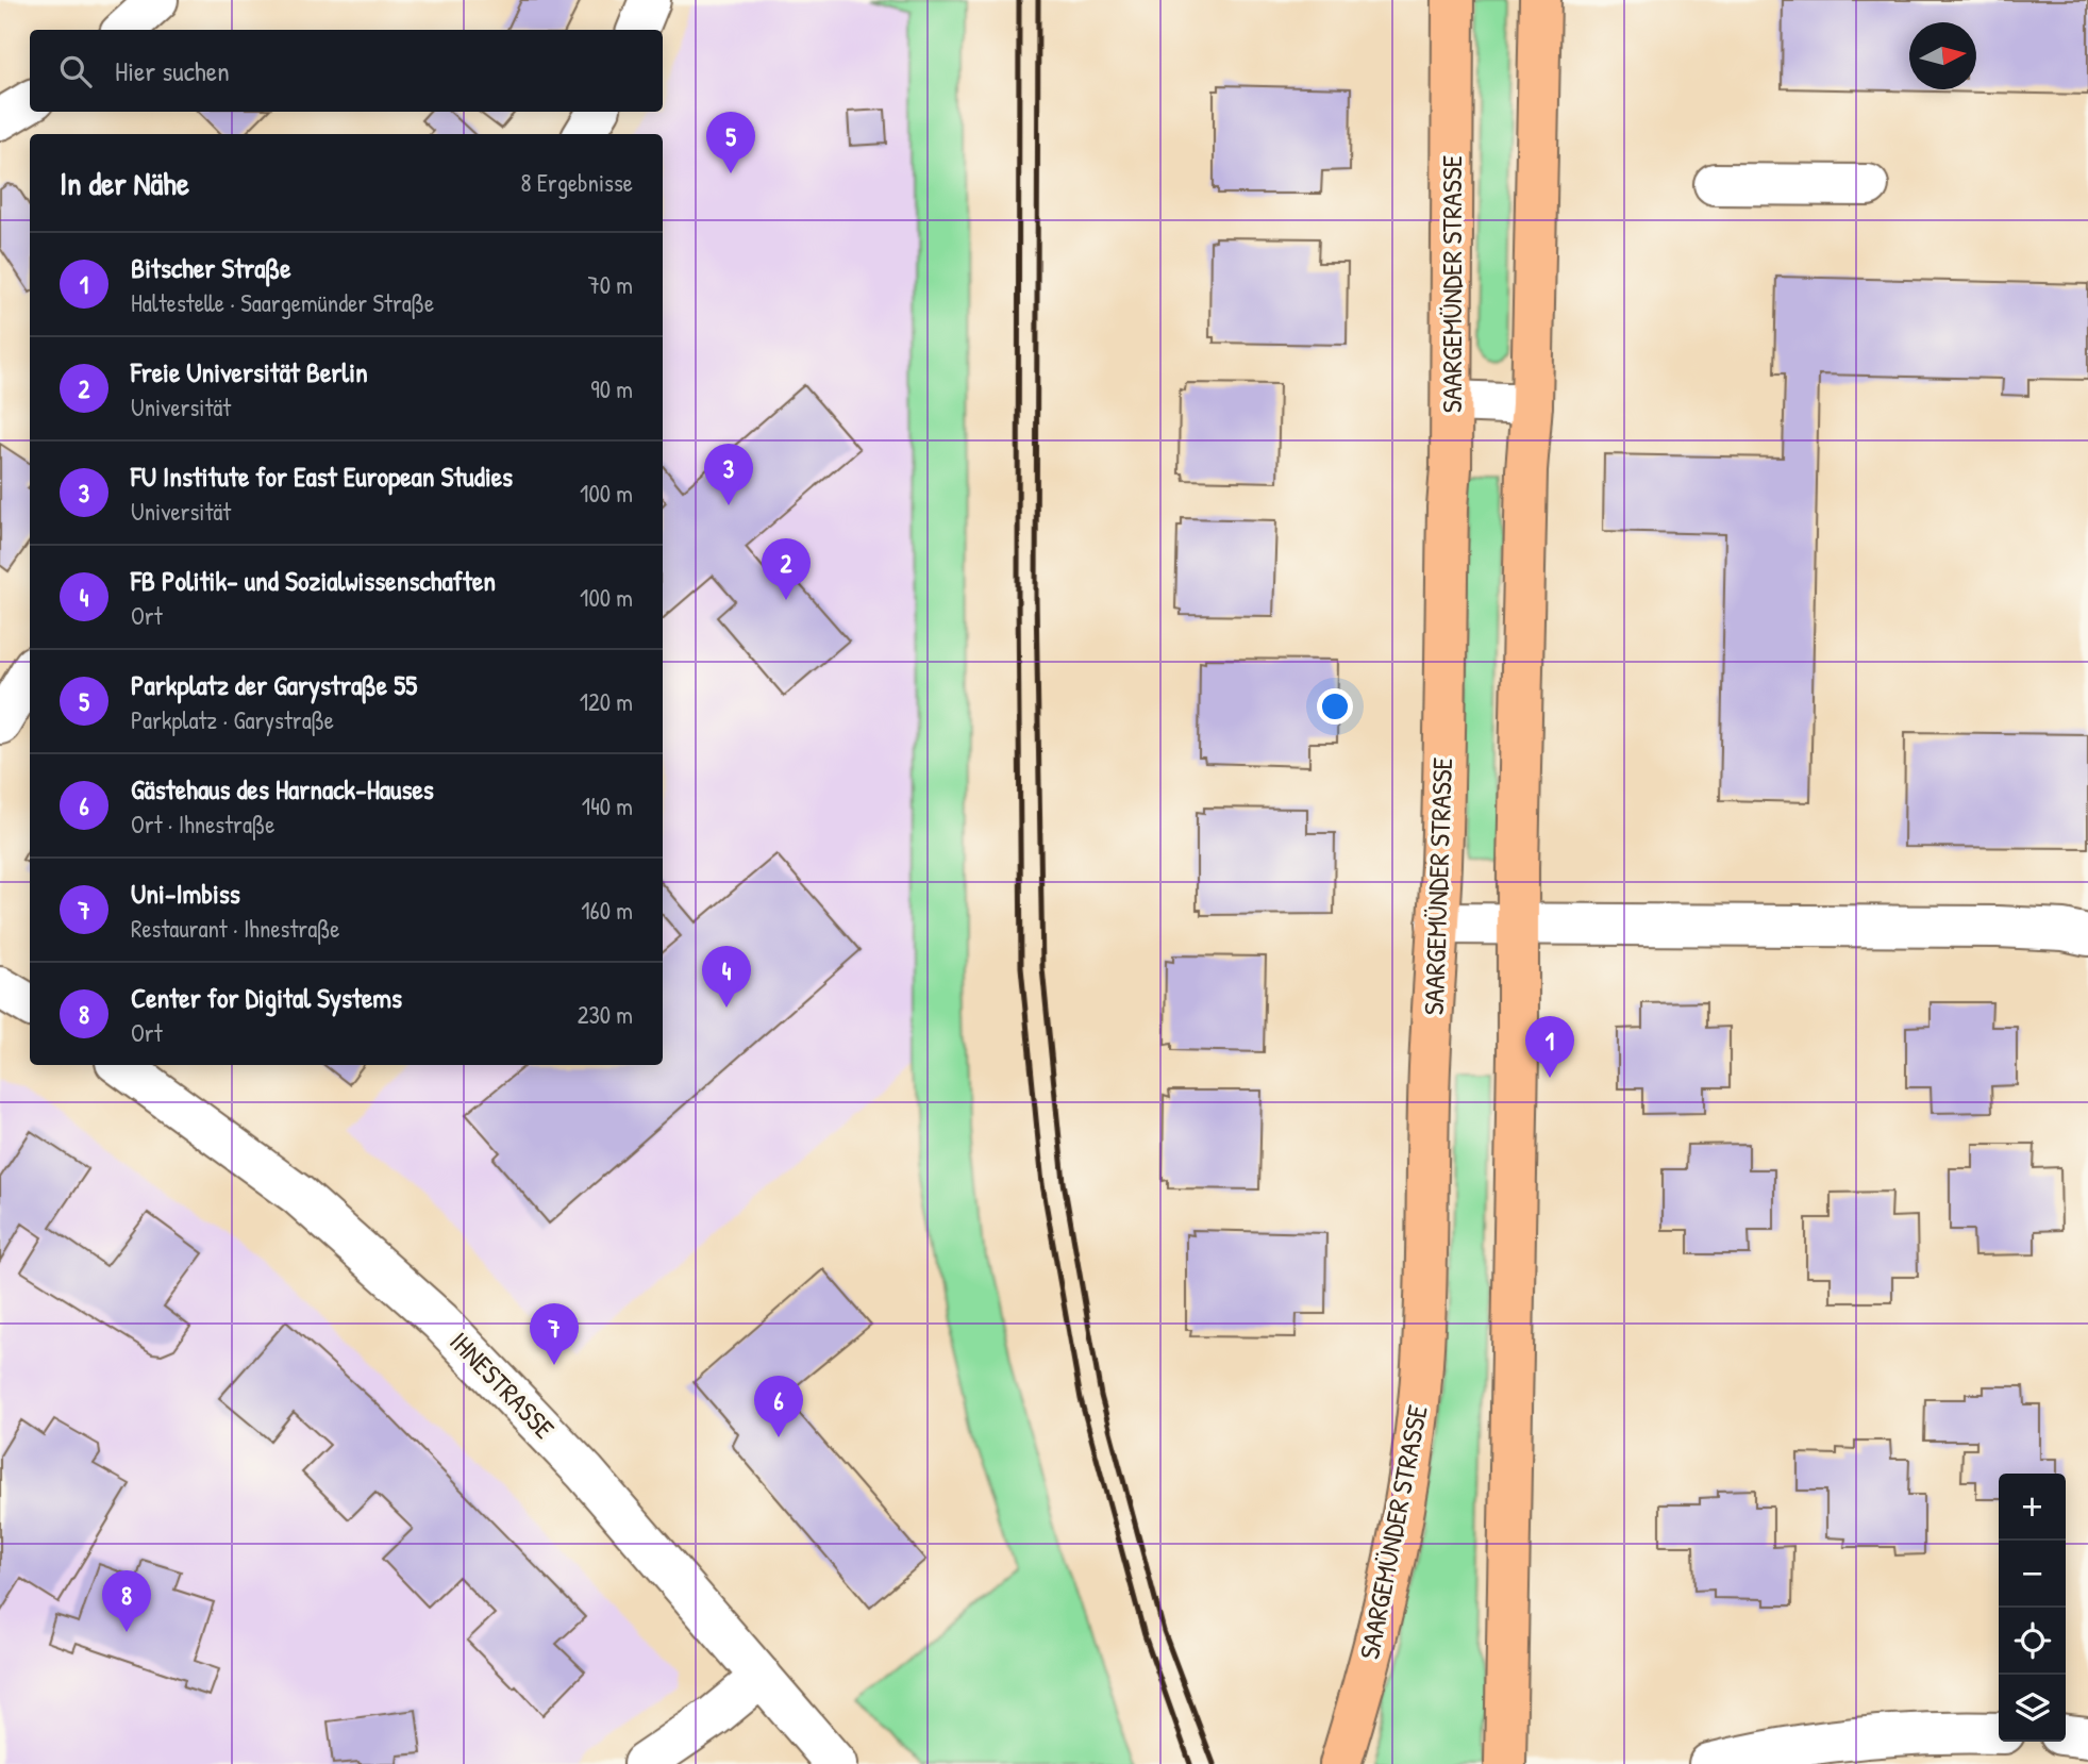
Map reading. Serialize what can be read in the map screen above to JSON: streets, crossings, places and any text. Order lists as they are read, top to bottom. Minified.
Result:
{"streets":{"main road":["SAARGEMÜNDER STRASSE"],"street":["IHNESTRASSE"]},"north":"right","page":{"search":"Hier suchen","pins":["5","3","2","4","1","7","6","8"],"heading":["In der Nähe","8 Ergebnisse"],"list":[{"mark":"1","name":"Bitscher Straße","note":"Haltestelle · Saargemünder Straße","value":"70 m"},{"mark":"2","name":"Freie Universität Berlin","note":"Universität","value":"90 m"},{"mark":"3","name":"FU Institute for East European Studies","note":"Universität","value":"100 m"},{"mark":"4","name":"FB Politik- und Sozialwissenschaften","note":"Ort","value":"100 m"},{"mark":"5","name":"Parkplatz der Garystraße 55","note":"Parkplatz · Garystraße","value":"120 m"},{"mark":"6","name":"Gästehaus des Harnack-Hauses","note":"Ort · Ihnestraße","value":"140 m"},{"mark":"7","name":"Uni-Imbiss","note":"Restaurant · Ihnestraße","value":"160 m"},{"mark":"8","name":"Center for Digital Systems","note":"Ort","value":"230 m"}],"map_buttons":["+","−"]}}
